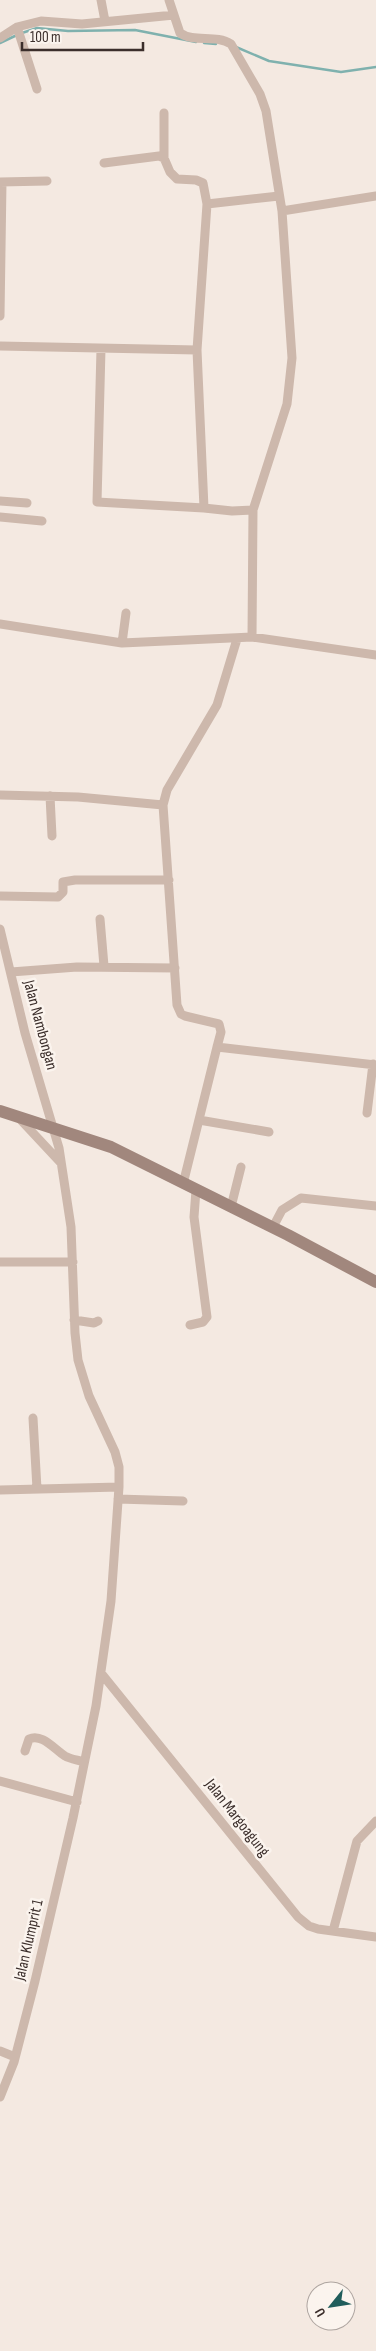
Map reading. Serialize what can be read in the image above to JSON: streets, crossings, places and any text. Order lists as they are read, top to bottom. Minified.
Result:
{"streets":{"street":["Jalan Nambongan","Jalan Margoagung","Jalan Klumprit 1"]},"crossings":[["Jalan Nambongan","Jalan Klumprit 1"],["Jalan Margoagung","Jalan Klumprit 1"]],"scale_bar":"100 m","north":"bottom left"}
